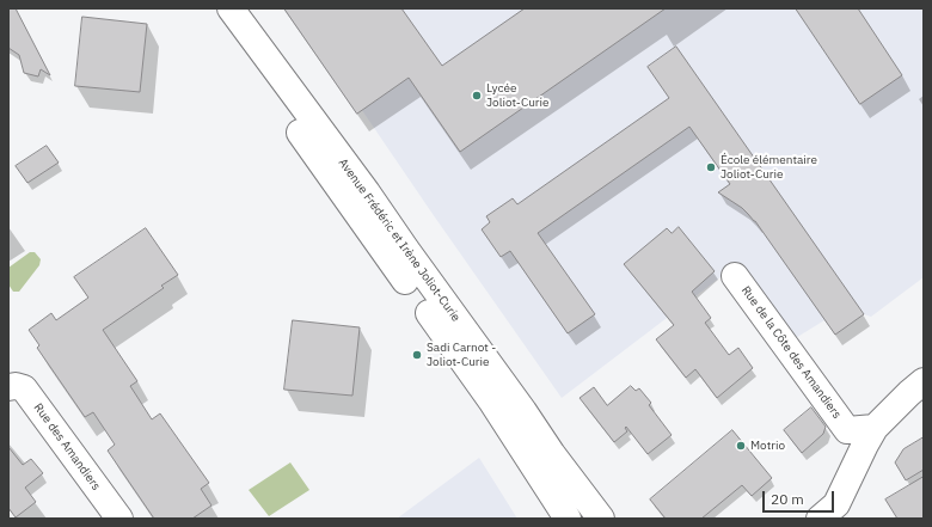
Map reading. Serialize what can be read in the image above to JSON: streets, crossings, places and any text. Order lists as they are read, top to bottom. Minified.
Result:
{"streets":{"main road":["Avenue Frédéric et Irène Joliot-Curie","Rue de la Côte des Amandiers","Rue des Amandiers"]},"places":["Lycée Joliot-Curie","École élémentaire Joliot-Curie","Sadi Carnot - Joliot-Curie","Motrio"],"scale_bar":"20 m"}
